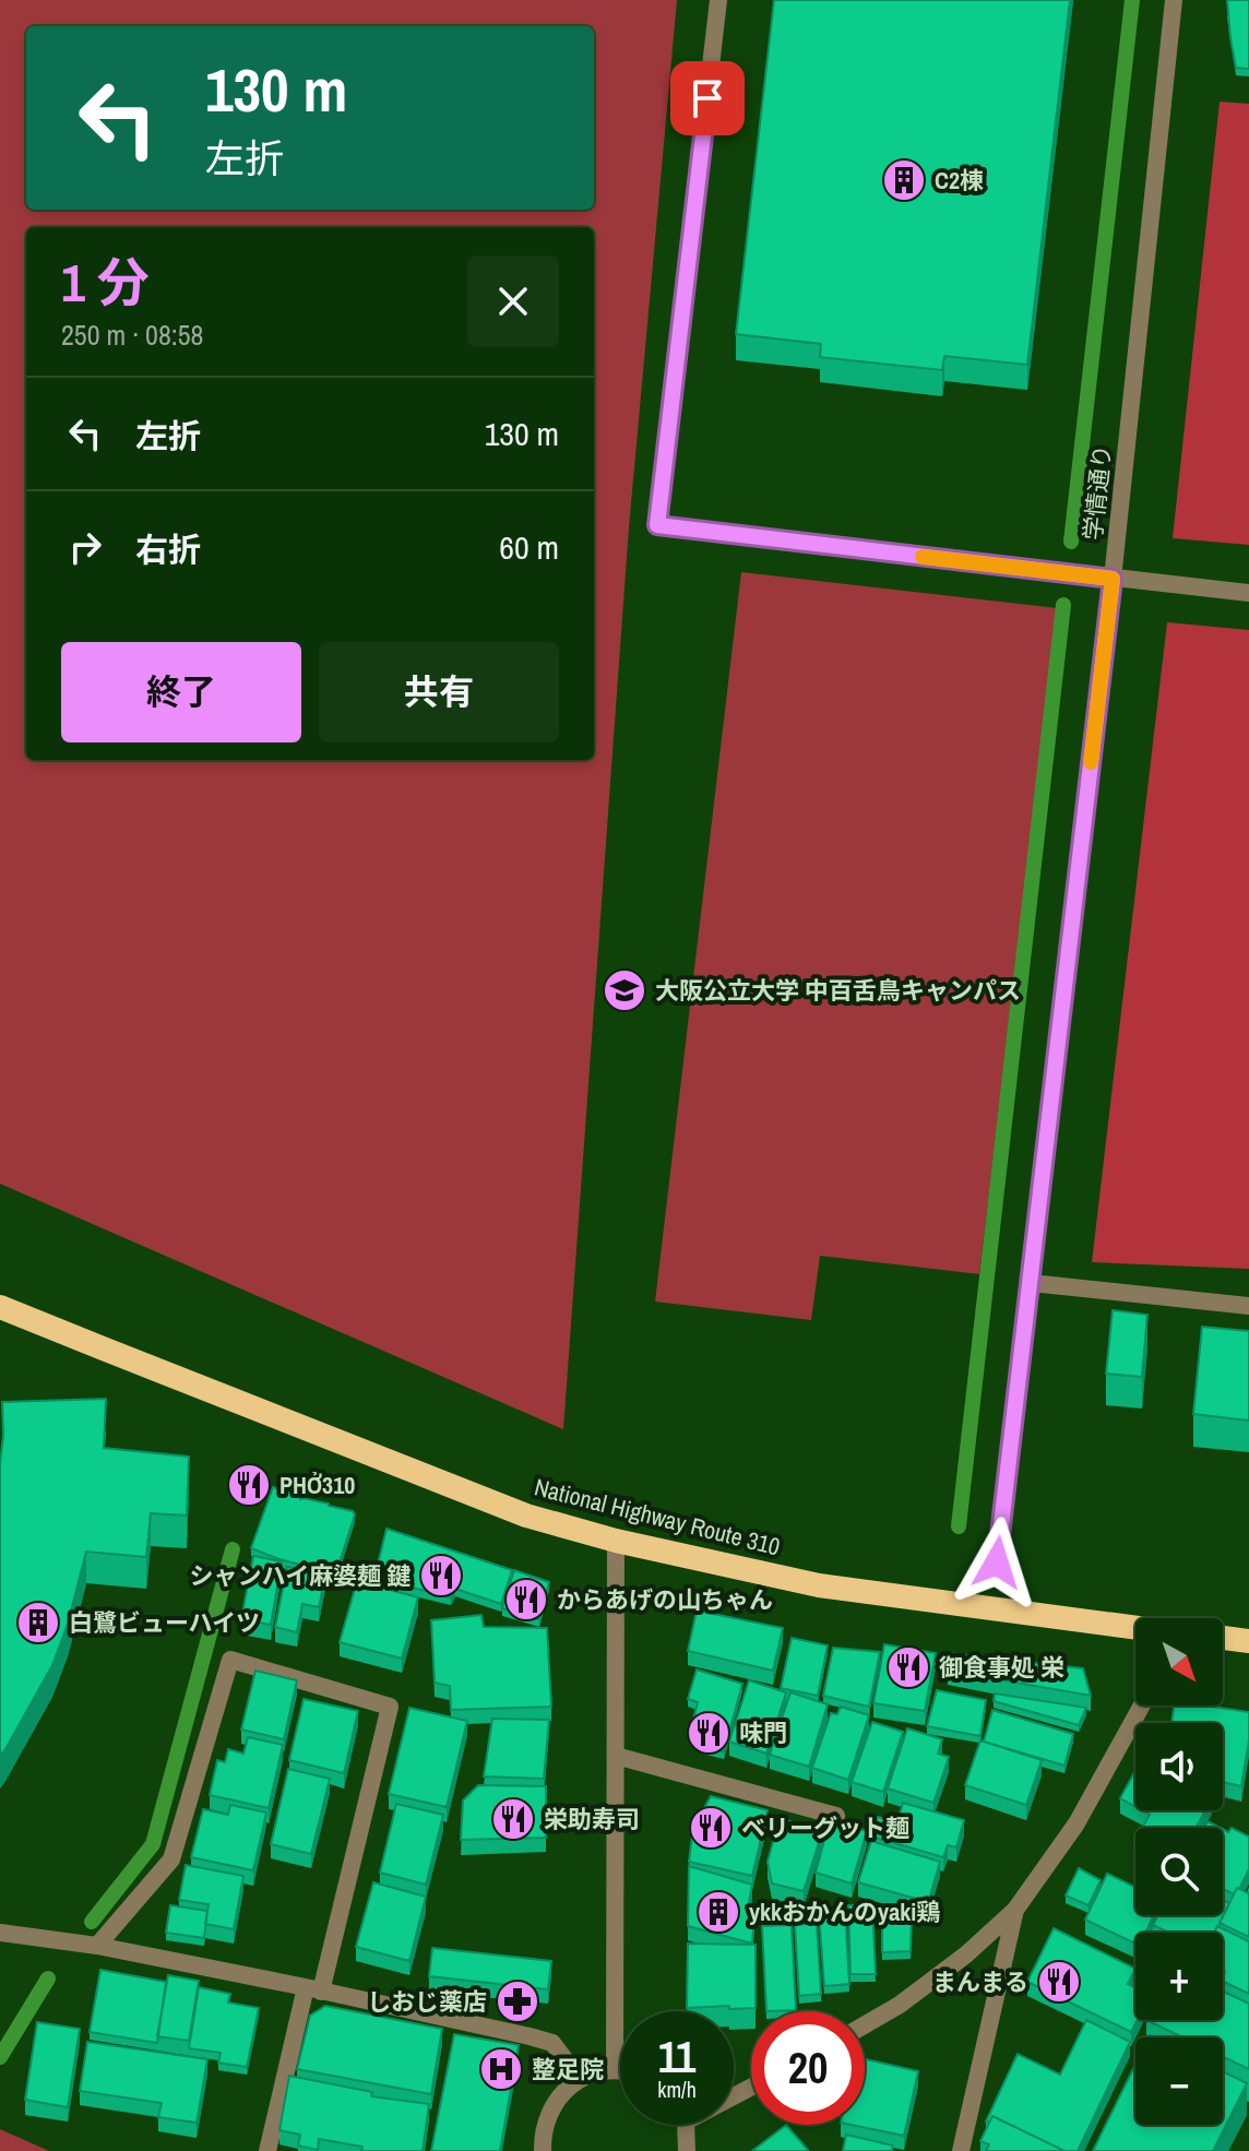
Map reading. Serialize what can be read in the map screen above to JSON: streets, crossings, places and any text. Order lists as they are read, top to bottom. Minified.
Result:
{"streets":{"highway":["National Highway Route 310"],"street":["学情通り"]},"places":{"building":["C2棟","白鷺ビューハイツ","ykkおかんのyaki鶏"],"school or university":["大阪公立大学 中百舌鳥キャンパス"],"restaurant":["PHỞ310","シャンハイ麻婆麺 鍵","からあげの山ちゃん","御食事処 栄","味門","栄助寿司","ベリーグット麺","まんまる"],"pharmacy":["しおじ薬店"],"hospital":["整足院"]},"north":"bottom right","page":{"turn":["130 m","左折"],"heading":["1 分","250 m · 08:58"],"list":[{"name":"左折","value":"130 m"},{"name":"右折","value":"60 m"}],"buttons":["終了","共有"],"map_buttons":["+","−"],"speed":"11 km/h","limit":"20"}}
